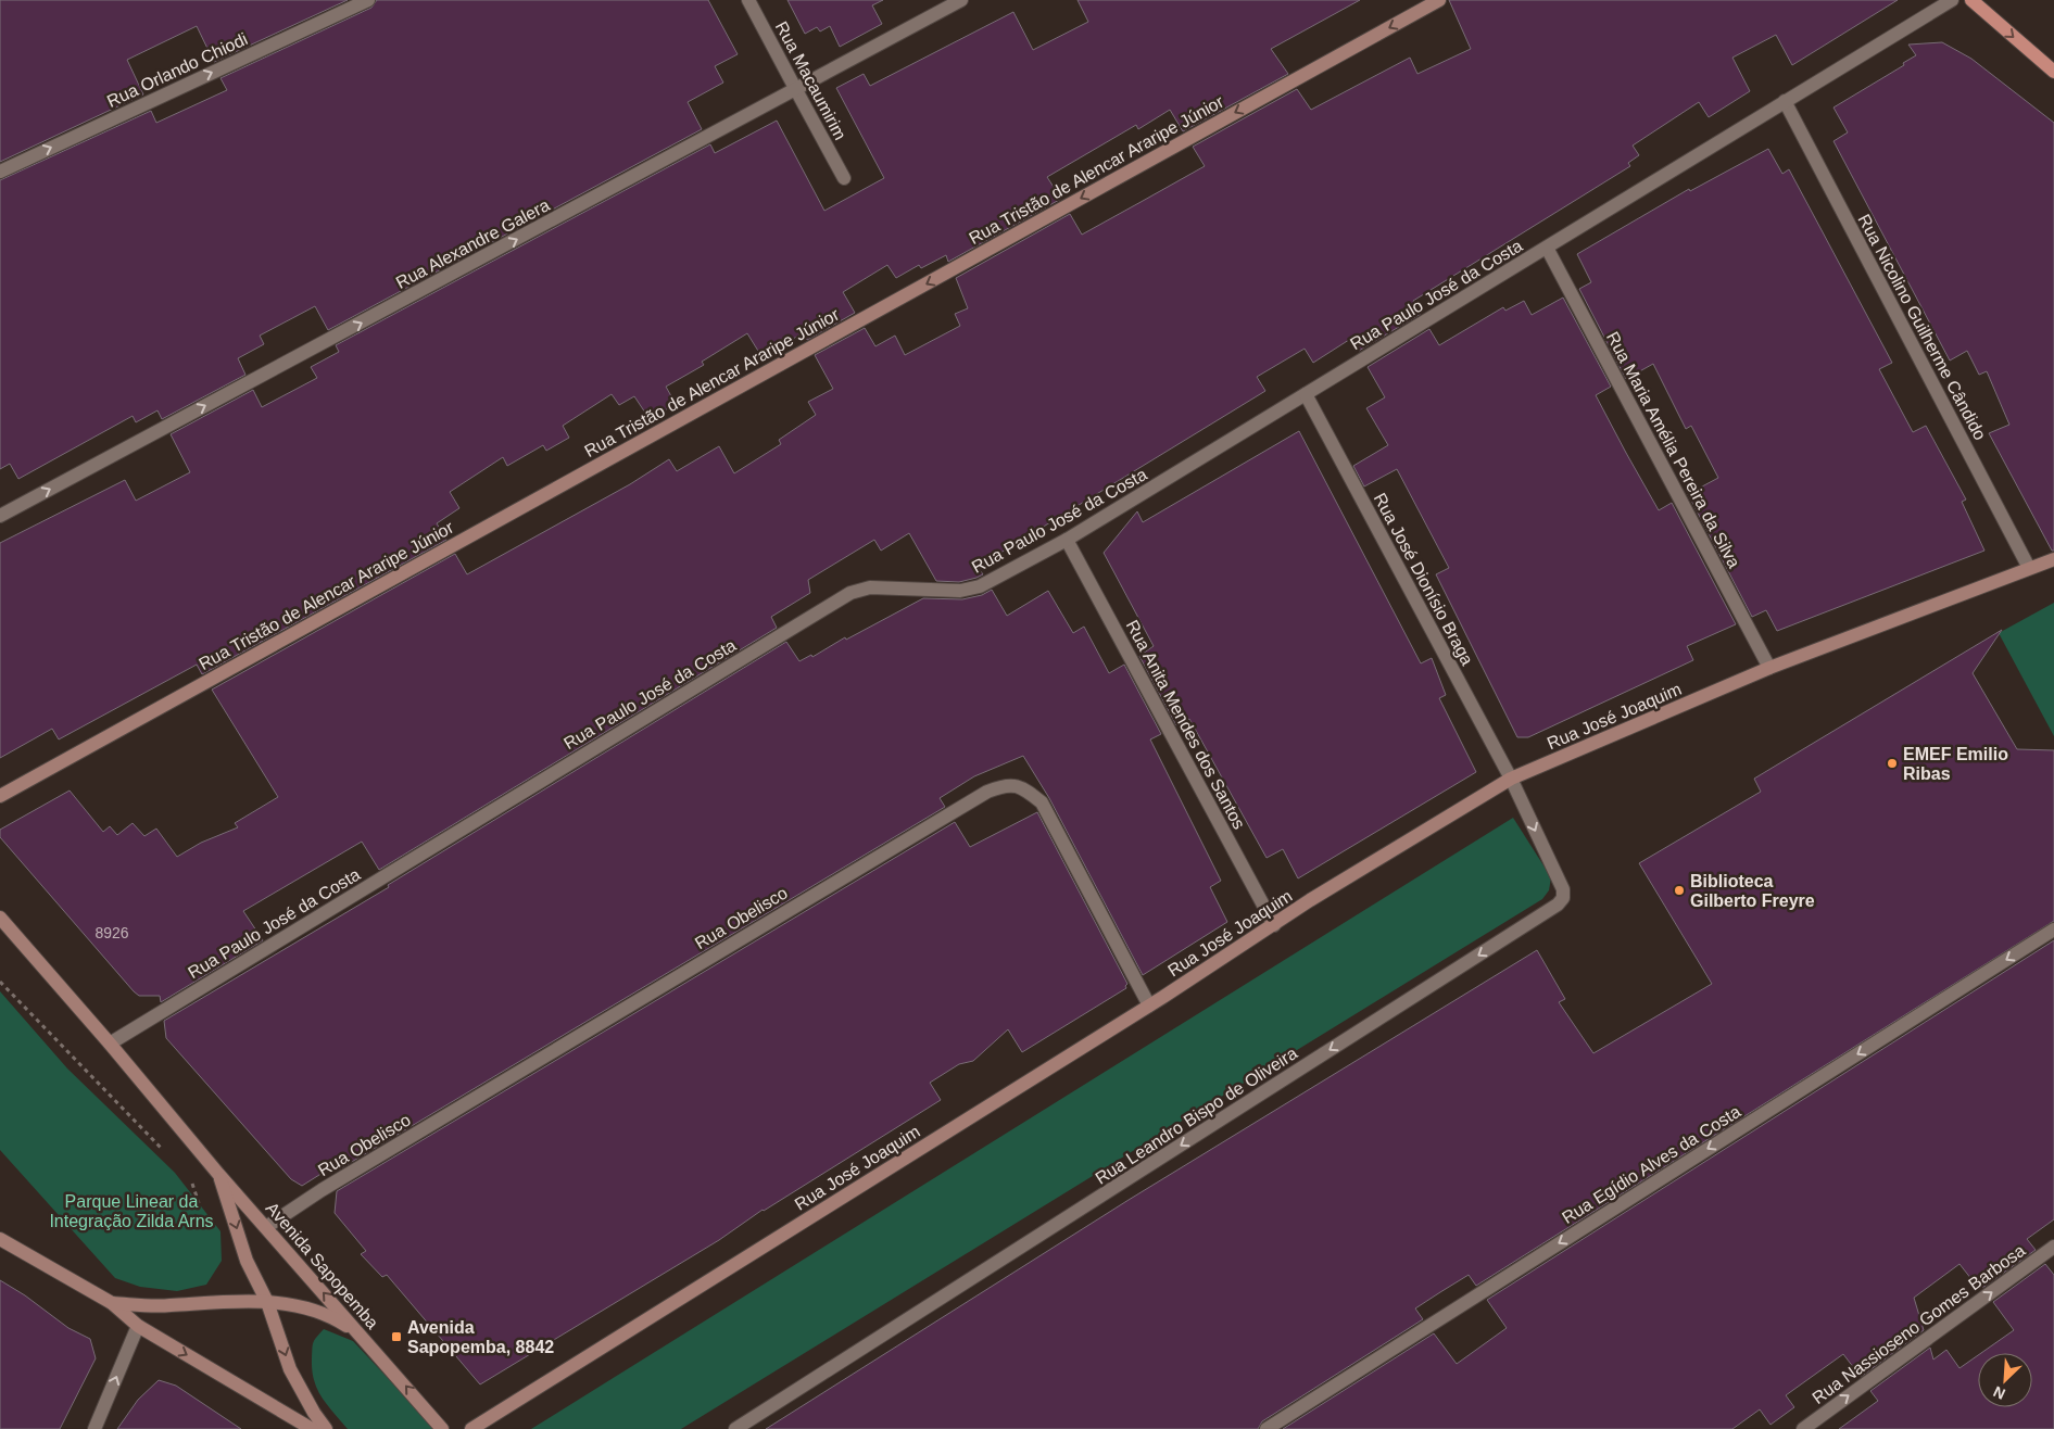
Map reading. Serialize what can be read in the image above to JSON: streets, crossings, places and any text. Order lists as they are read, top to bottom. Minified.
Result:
{"streets":{"street":["Rua Orlando Chiodi","Rua Macaumirim","Rua Tristão de Alencar Araripe Júnior","Rua Alexandre Galera","Rua Paulo José da Costa","Rua Nicolino Guilherme Cândido","Rua Maria Amélia Pereira da Silva","Rua José Dionísio Braga","Rua José Joaquim","Rua Anita Mendes dos Santos","Rua Obelisco","Rua Leandro Bispo de Oliveira","Rua Egídio Alves da Costa","Avenida Sapopemba","Rua Nassioseno Gomes Barbosa"]},"crossings":[["Rua Macaumirim","Rua Alexandre Galera"],["Rua Paulo José da Costa","Rua Nicolino Guilherme Cândido"],["Rua Paulo José da Costa","Rua Maria Amélia Pereira da Silva"],["Rua Paulo José da Costa","Rua José Dionísio Braga"],["Rua Paulo José da Costa","Rua Anita Mendes dos Santos"],["Rua Paulo José da Costa","Avenida Sapopemba"],["Rua Nicolino Guilherme Cândido","Rua José Joaquim"],["Rua Maria Amélia Pereira da Silva","Rua José Joaquim"],["Rua José Dionísio Braga","Rua José Joaquim"],["Rua José Dionísio Braga","Rua Leandro Bispo de Oliveira"],["Rua José Joaquim","Rua Anita Mendes dos Santos"],["Rua José Joaquim","Rua Obelisco"],["Rua José Joaquim","Rua Leandro Bispo de Oliveira"],["Rua Obelisco","Avenida Sapopemba"]],"one_way":["Rua Orlando Chiodi","Rua Tristão de Alencar Araripe Júnior","Rua Alexandre Galera","Rua Leandro Bispo de Oliveira","Rua Egídio Alves da Costa","Rua Nassioseno Gomes Barbosa"],"parks":["Parque Linear da Integração Zilda Arns"],"places":{"other":["EMEF Emilio Ribas","Biblioteca Gilberto Freyre"],"transit":["Avenida Sapopemba, 8842"]},"house_numbers":["8926"],"north":"bottom left"}
